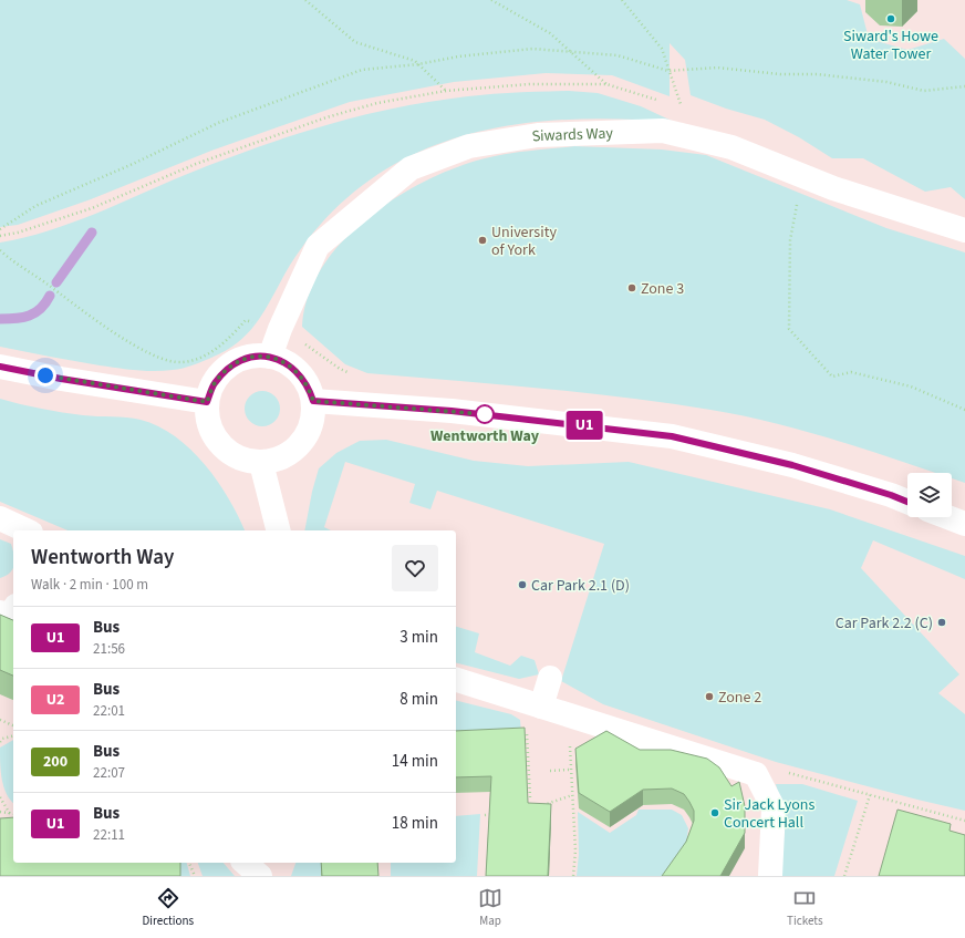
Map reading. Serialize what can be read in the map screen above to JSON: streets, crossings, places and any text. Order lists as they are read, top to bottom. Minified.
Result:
{"streets":{"street":["Siwards Way"]},"places":["Siward's Howe Water Tower","University of York","Zone 3","Wentworth Way","Car Park 2.1 (D)","Car Park 2.2 (C)","Zone 2","Sir Jack Lyons Concert Hall"],"lines":["bus line U1"],"page":{"on_map":"U1","heading":["Wentworth Way","Walk · 2 min · 100 m"],"list":[{"mark":"U1","name":"Bus","note":"21:56","value":"3 min"},{"mark":"U2","name":"Bus","note":"22:01","value":"8 min"},{"mark":"200","name":"Bus","note":"22:07","value":"14 min"},{"mark":"U1","name":"Bus","note":"22:11","value":"18 min"}],"tabs":["Directions","Map","Tickets"]}}
